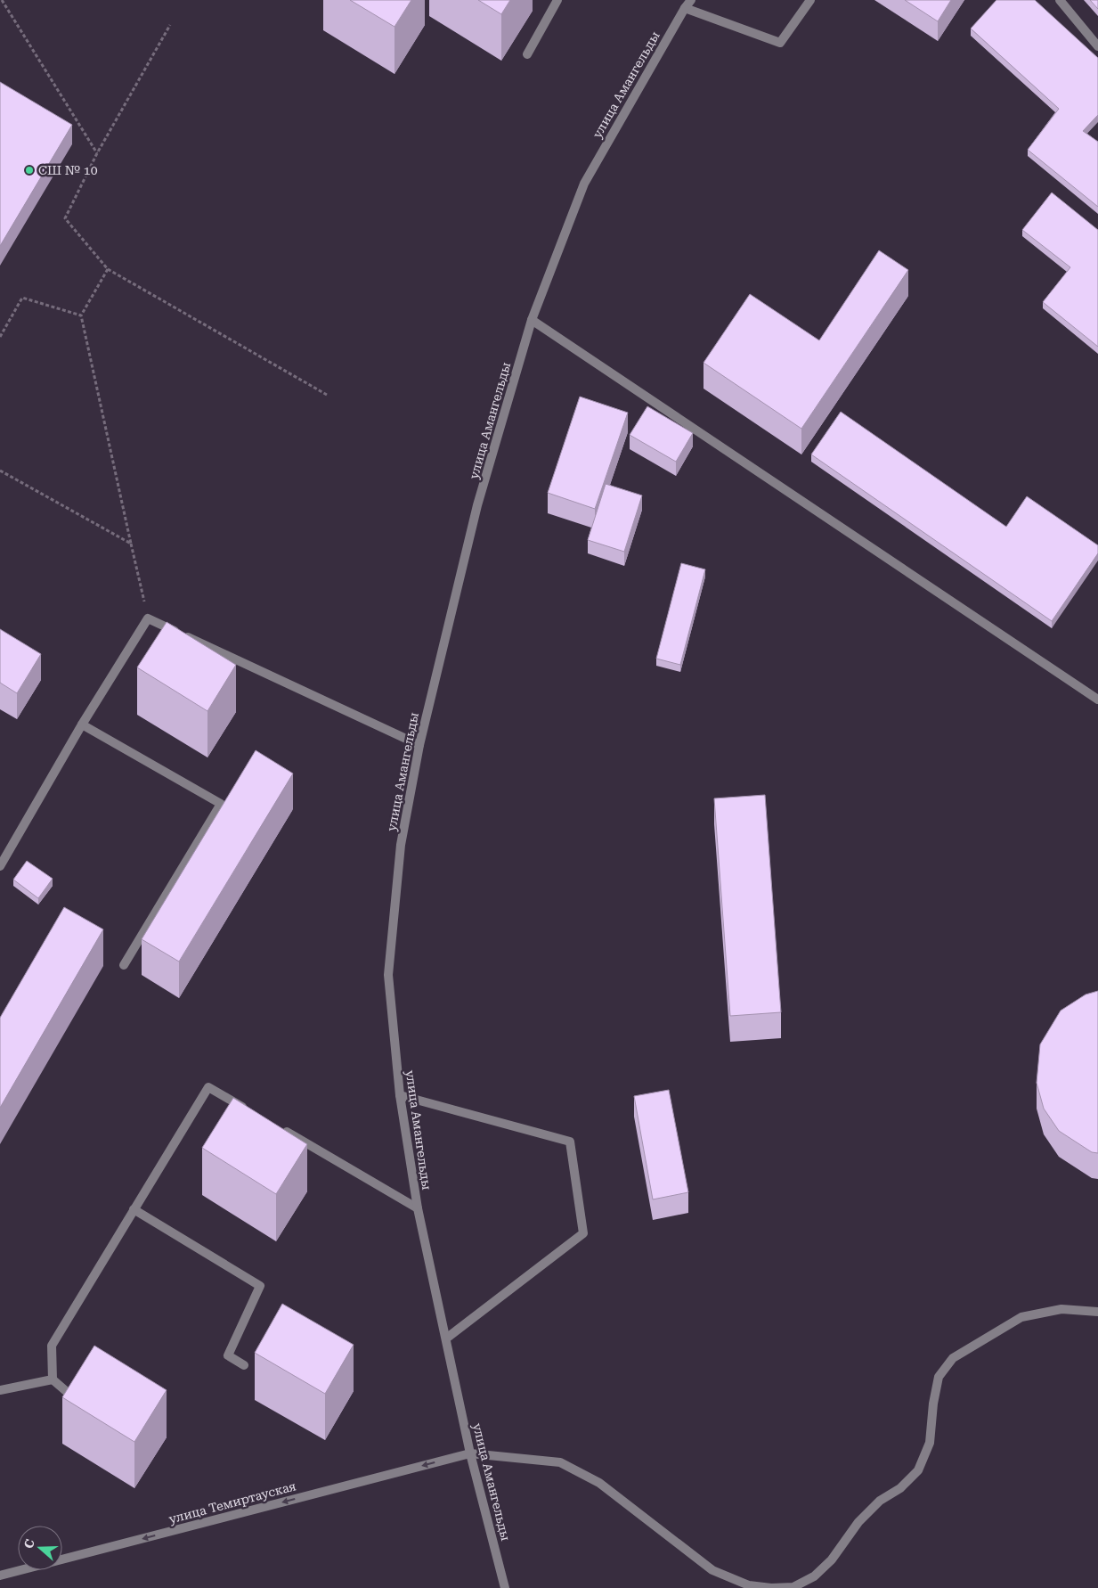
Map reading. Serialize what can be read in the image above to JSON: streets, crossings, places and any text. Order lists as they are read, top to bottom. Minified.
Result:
{"streets":{"street":["улица Амангельды","улица Темиртауская"]},"crossings":[["улица Амангельды","улица Темиртауская"]],"one_way":["улица Темиртауская"],"places":["СШ № 10"],"north":"left"}
